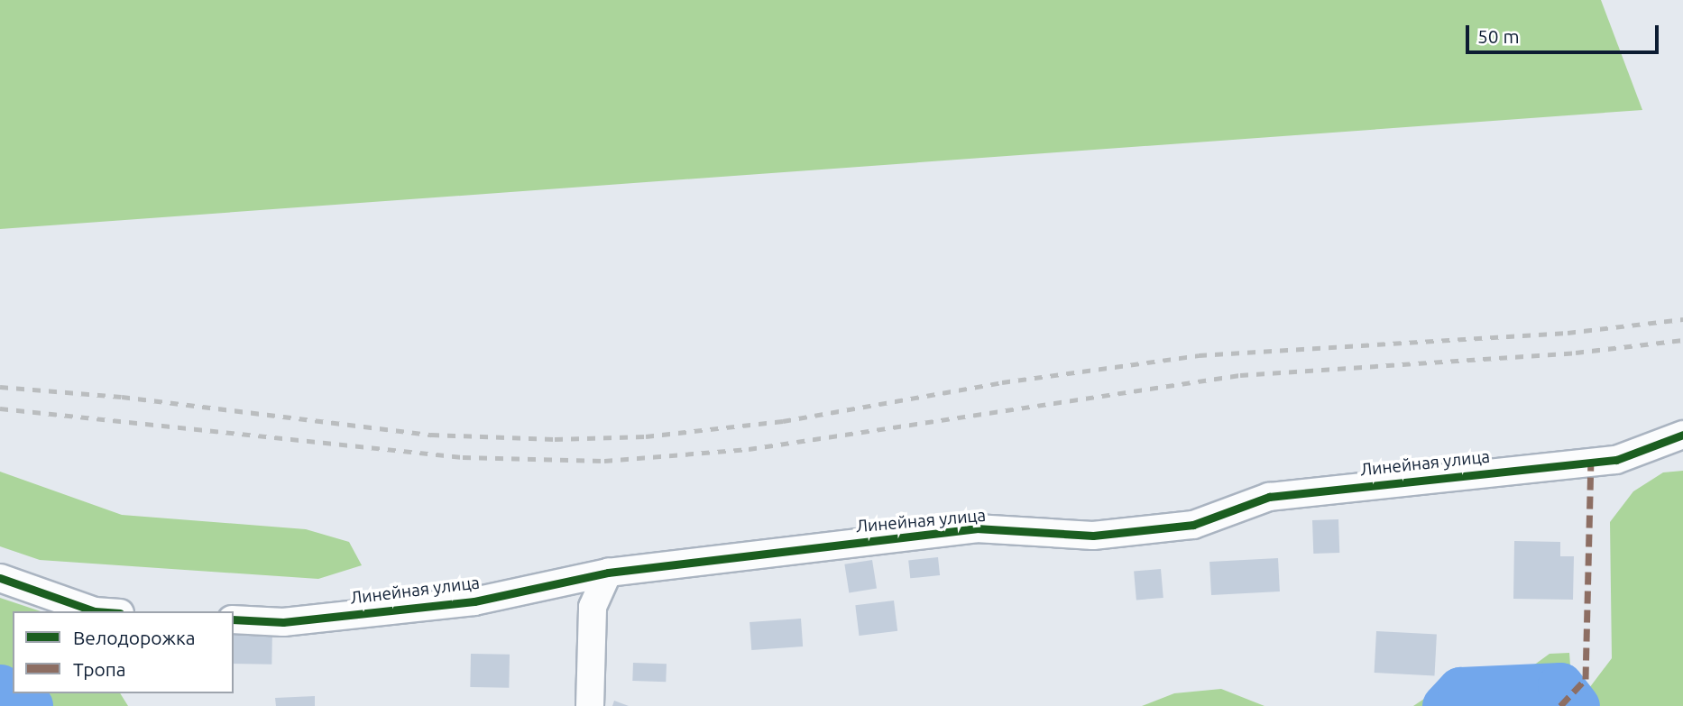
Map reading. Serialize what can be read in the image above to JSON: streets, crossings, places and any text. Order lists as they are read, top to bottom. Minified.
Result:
{"streets":{"street":["Линейная улица"]},"legend":["Велодорожка","Тропа"],"scale_bar":"50 m"}
